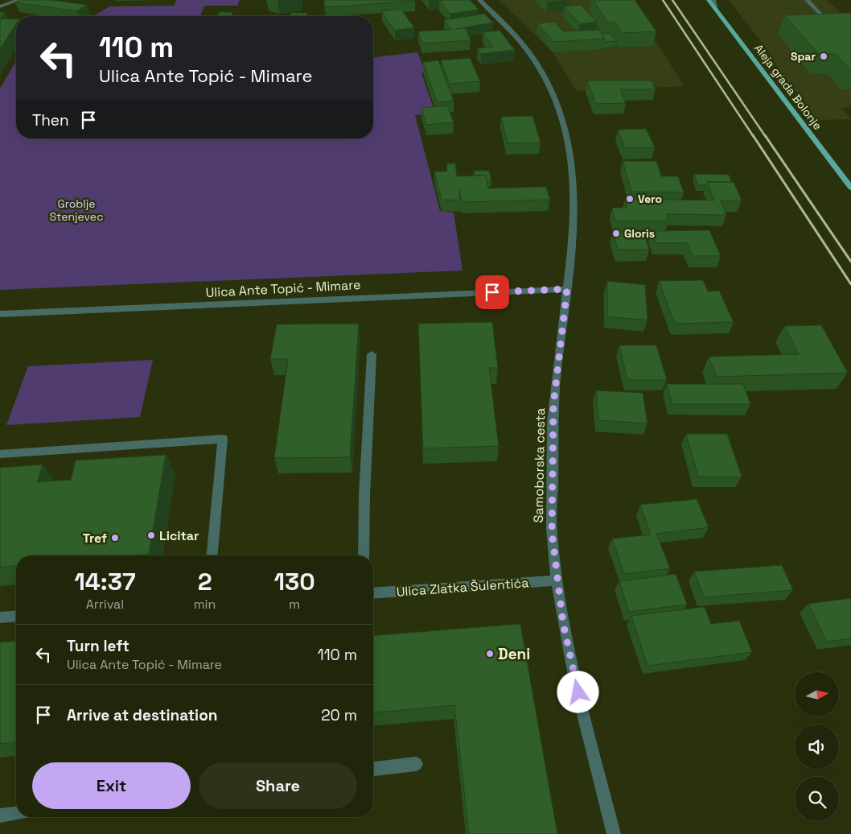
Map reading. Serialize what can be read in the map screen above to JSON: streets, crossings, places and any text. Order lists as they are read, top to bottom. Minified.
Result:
{"streets":{"main road":["Aleja grada Bolonje"],"street":["Ulica Ante Topić - Mimare","Samoborska cesta","Ulica Zlatka Šulentića"]},"crossings":[["Ulica Ante Topić - Mimare","Samoborska cesta"],["Samoborska cesta","Ulica Zlatka Šulentića"]],"parks":["Groblje Stenjevec"],"places":["Spar","Vero","Gloris","Licitar","Tref","Deni"],"north":"right","page":{"turn":["110 m","Ulica Ante Topić - Mimare"],"then":"Then","eta":["14:37","Arrival","2","min","130","m"],"list":[{"name":"Turn left","note":"Ulica Ante Topić - Mimare","value":"110 m"},{"name":"Arrive at destination","value":"20 m"}],"buttons":["Exit","Share"]}}
